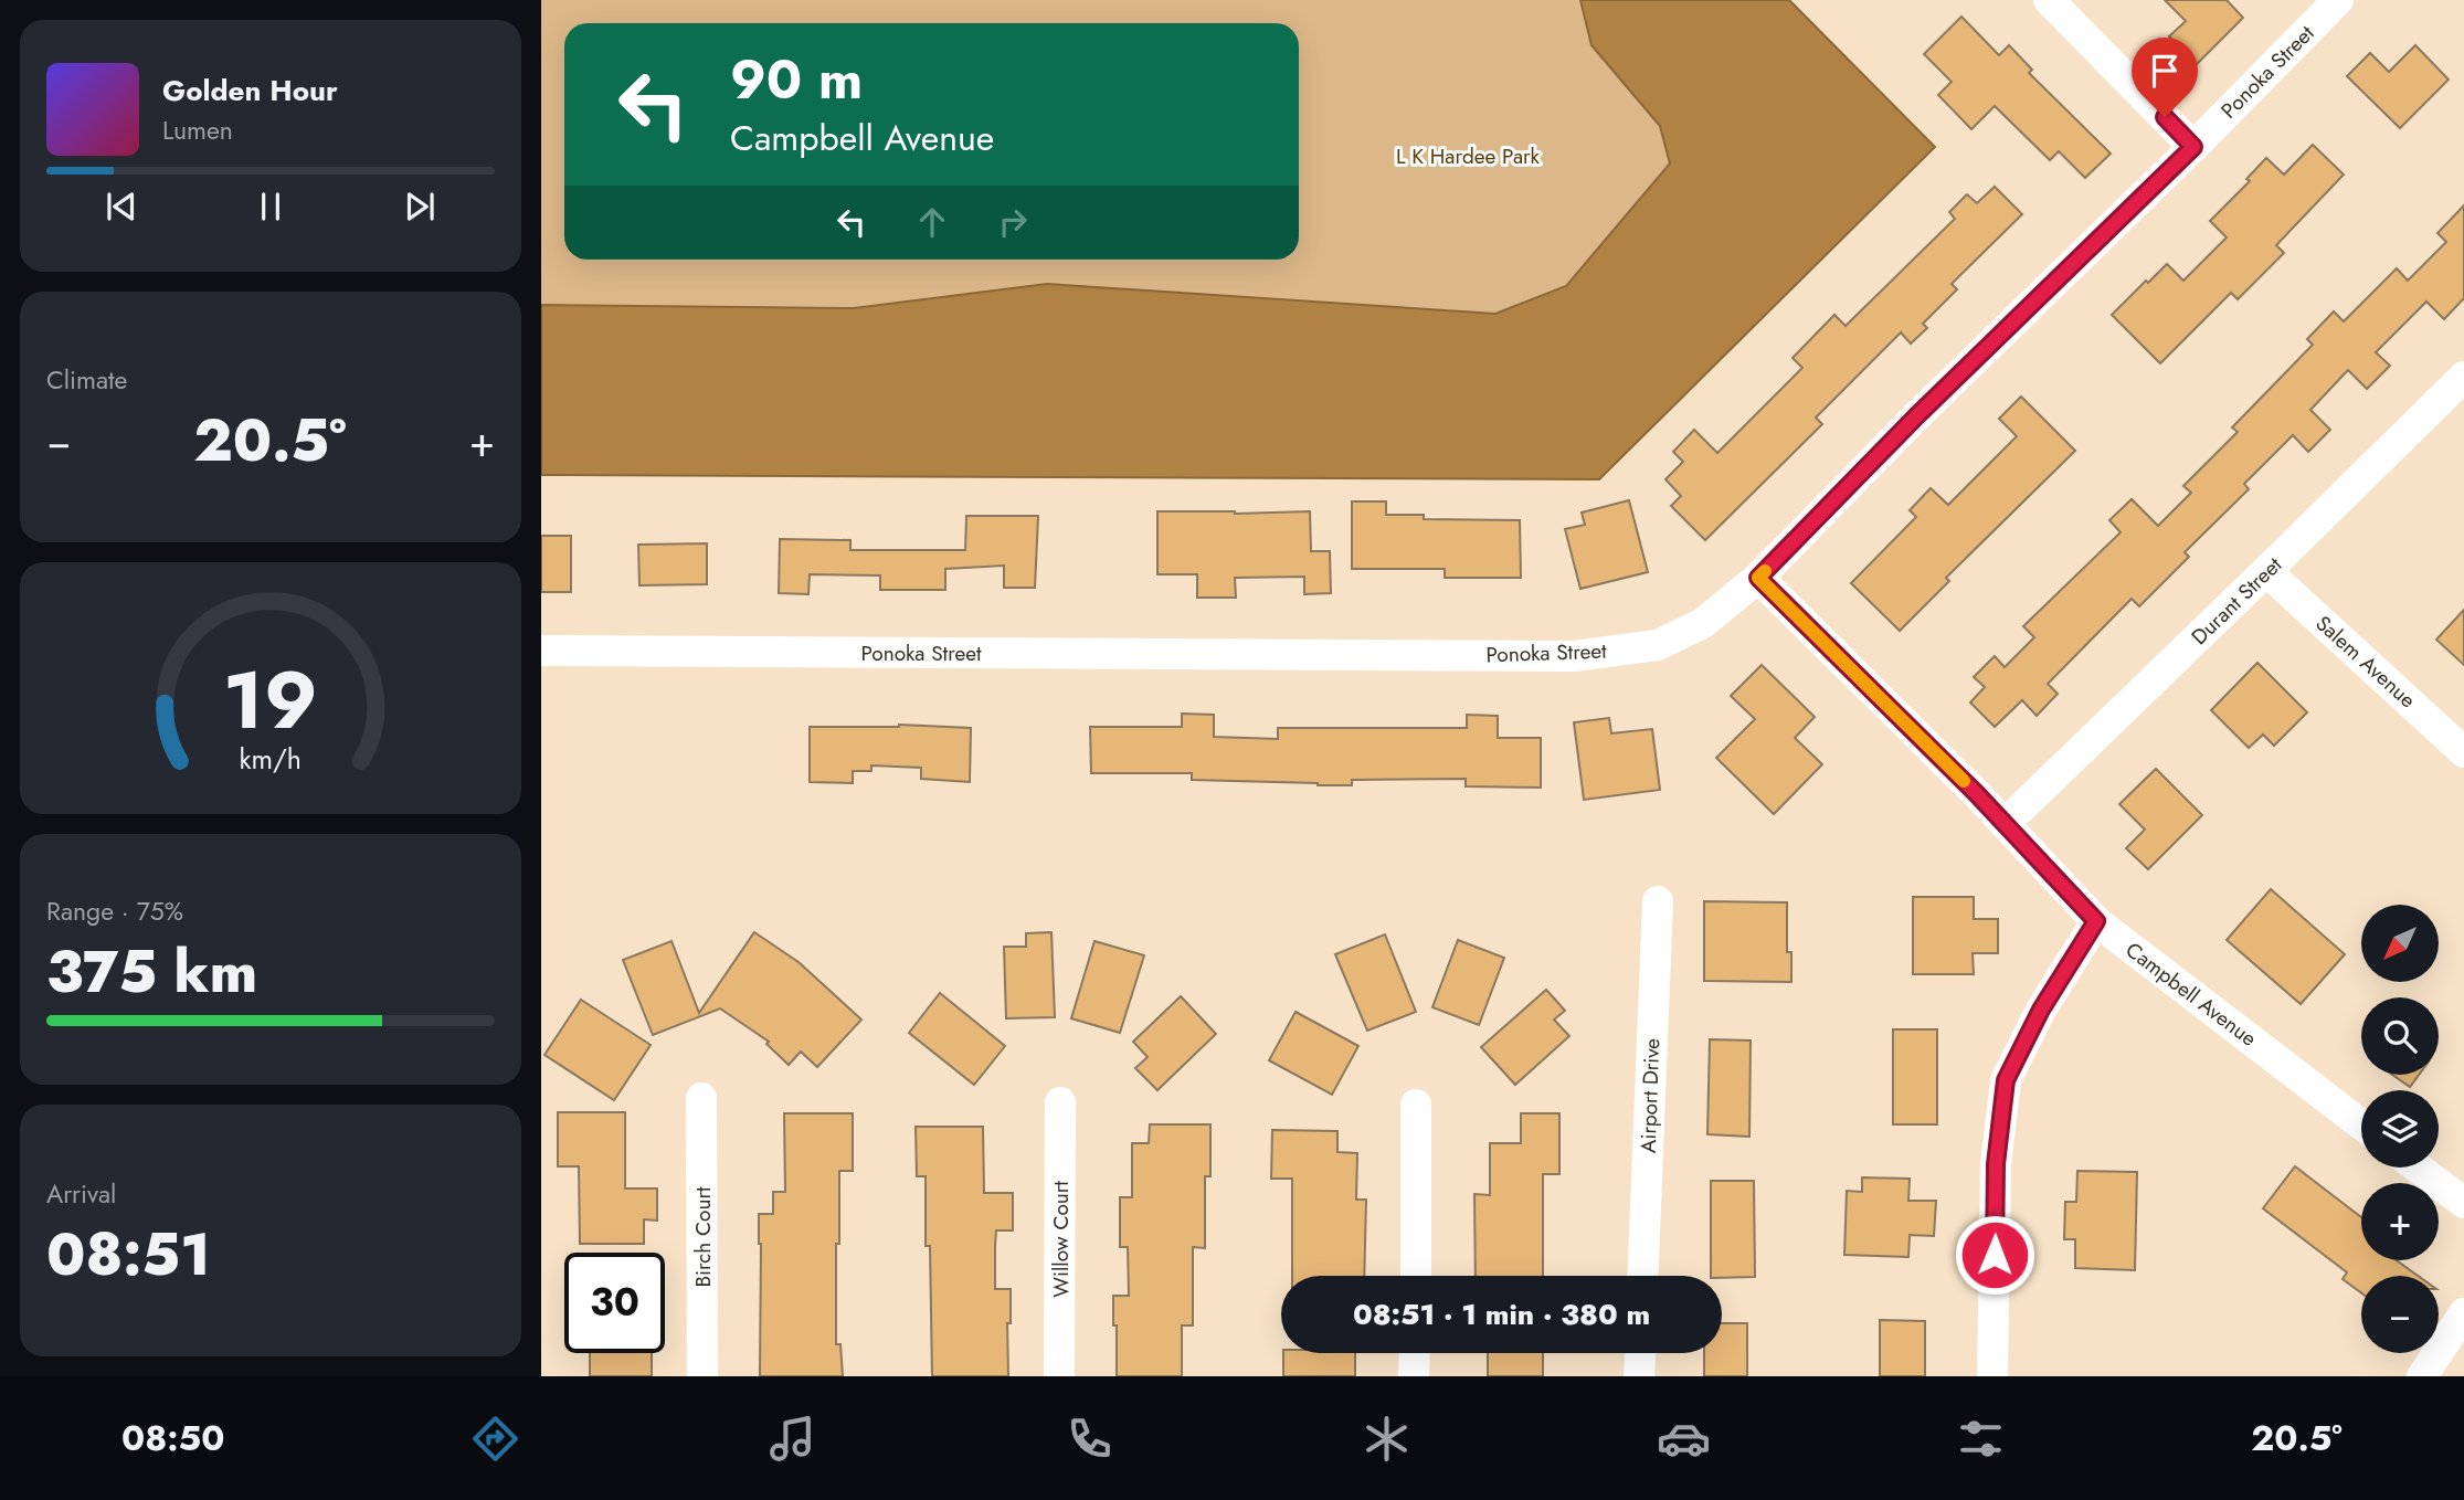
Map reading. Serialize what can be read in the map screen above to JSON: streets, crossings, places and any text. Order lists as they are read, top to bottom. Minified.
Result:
{"streets":{"street":["Ponoka Street","Durant Street","Salem Avenue","Campbell Avenue","Airport Drive","Birch Court","Willow Court"]},"crossings":[["Ponoka Street","Campbell Avenue"],["Durant Street","Salem Avenue"],["Durant Street","Campbell Avenue"]],"parks":["L K Hardee Park"],"north":"bottom left","page":{"turn":["90 m","Campbell Avenue"],"song":["Golden Hour","Lumen"],"tile":["Climate",["Range · 75%","375 km"],["Arrival","08:51"]],"heat":["−","20.5°","+"],"map_buttons":["+","−"],"limit":"30","trip":"08:51 · 1 min · 380 m","tabs":["08:50","20.5°"],"gauge":["19","km/h"]}}
